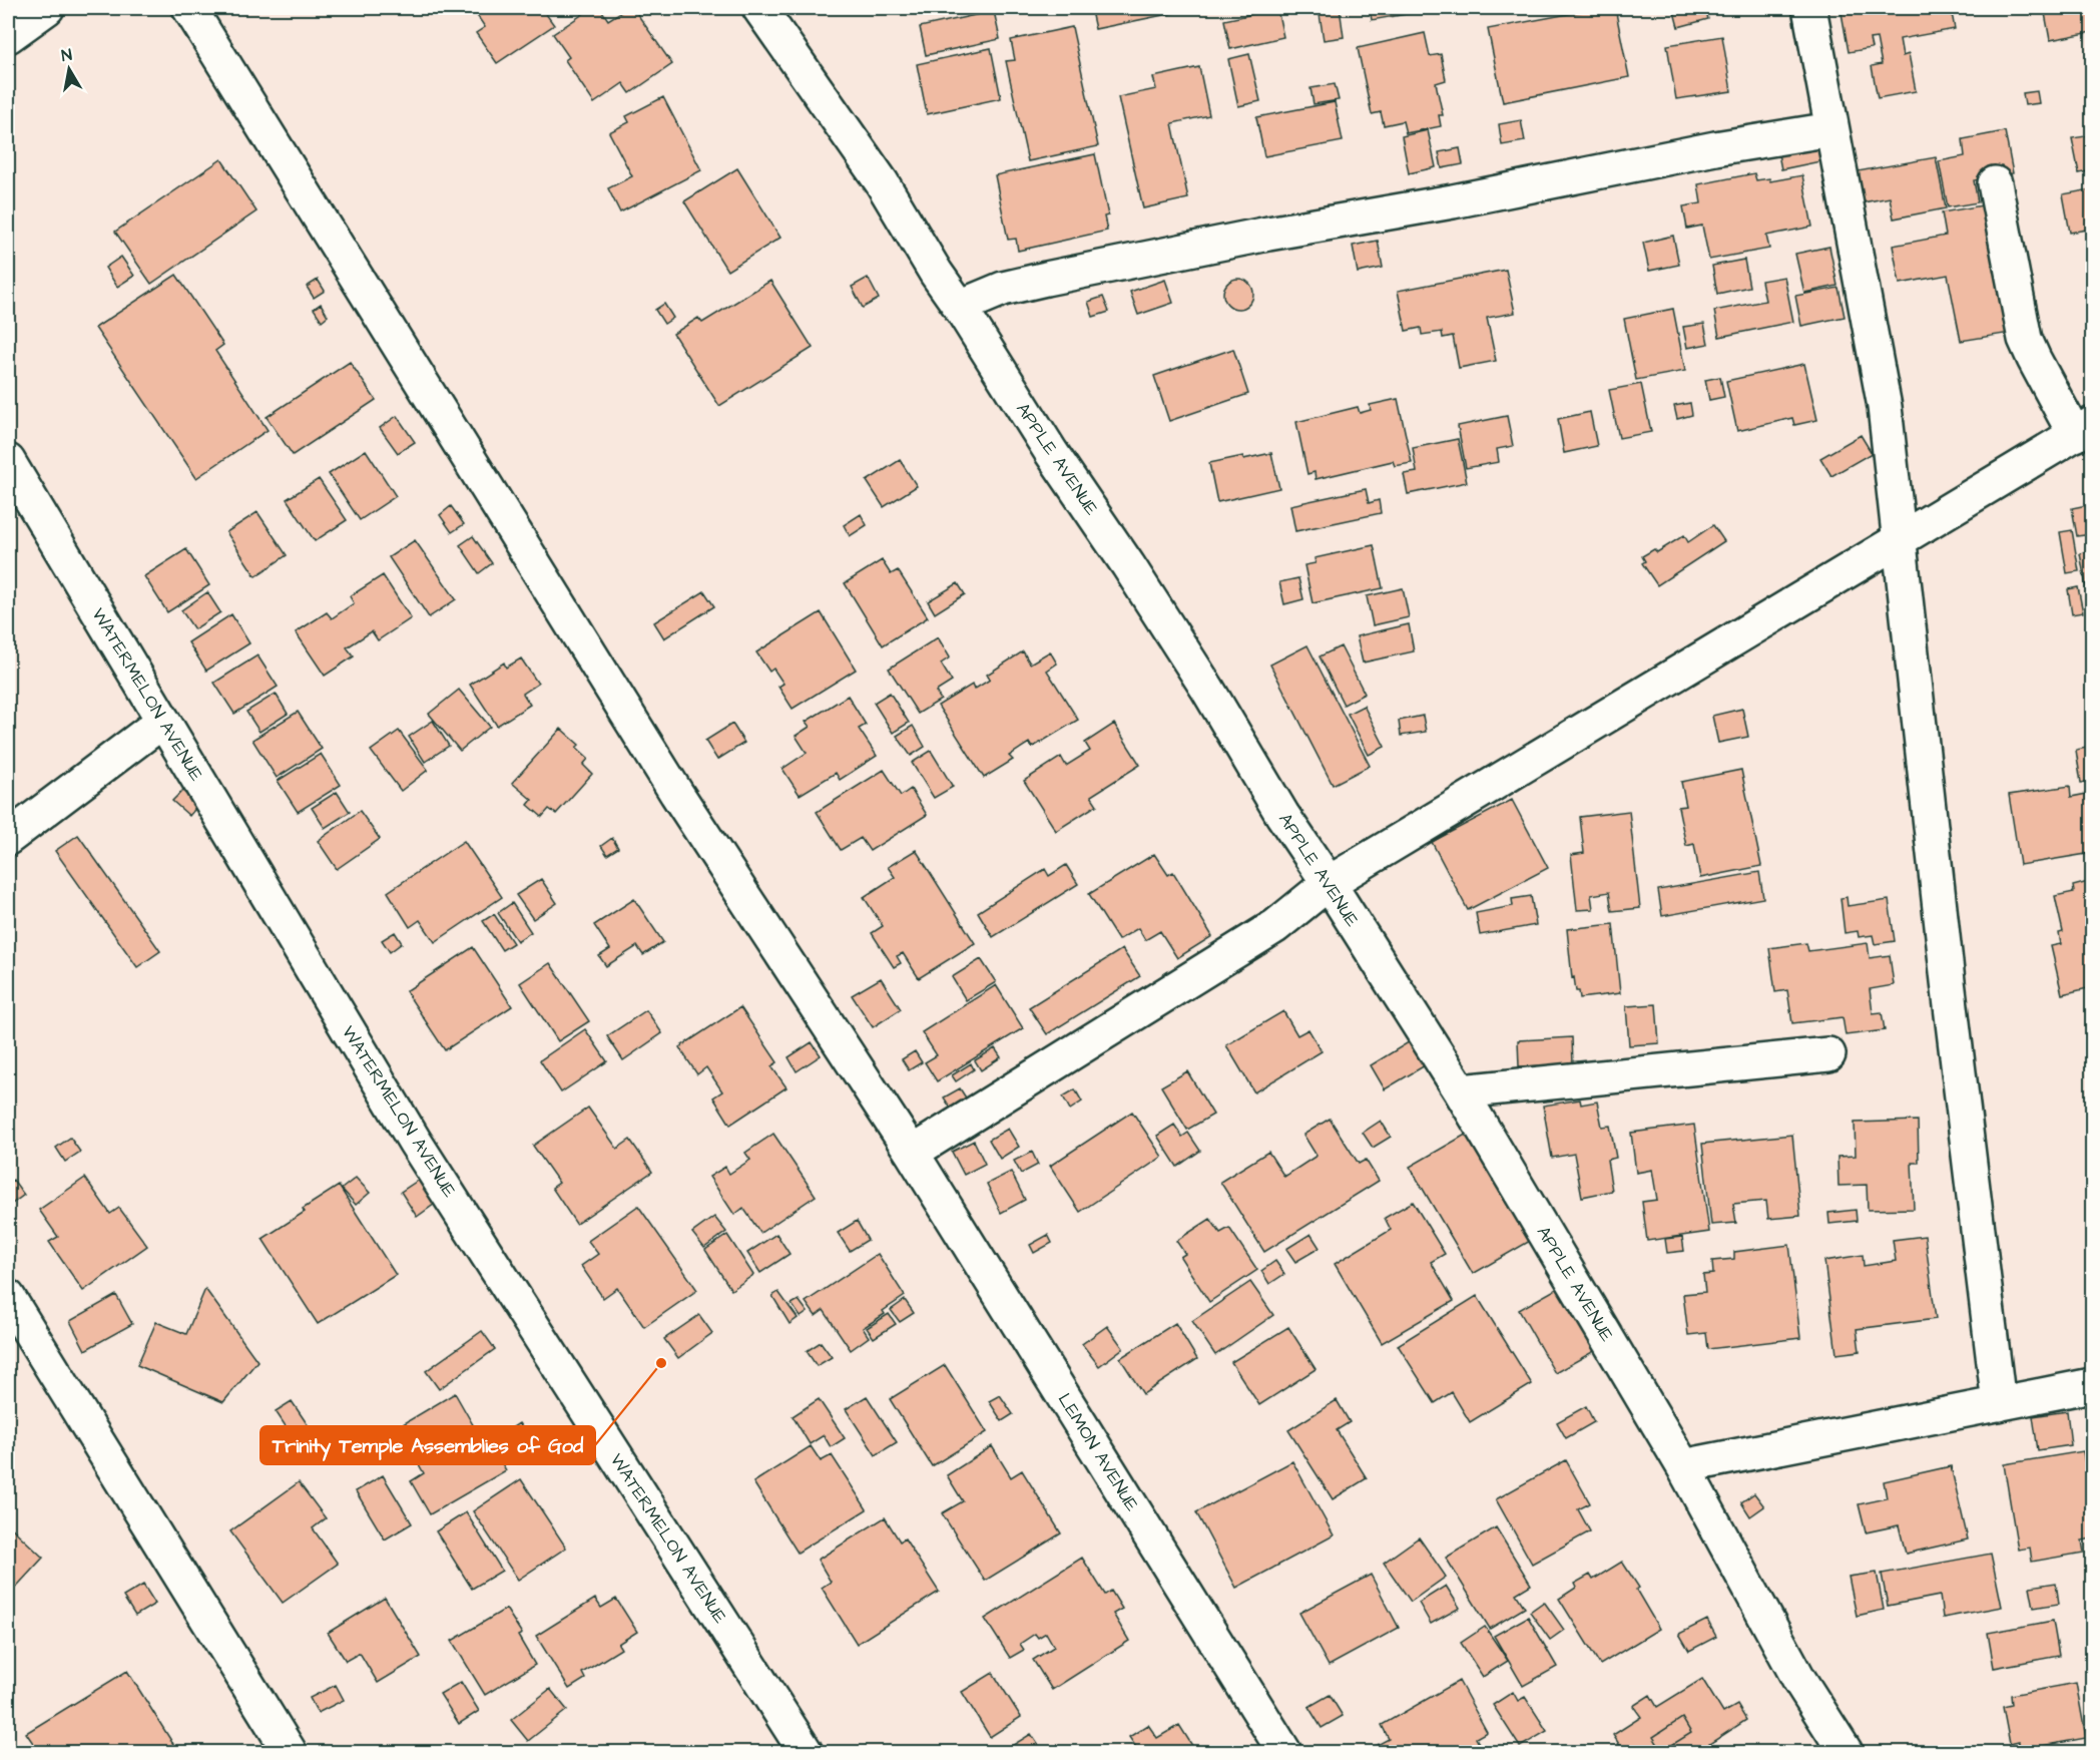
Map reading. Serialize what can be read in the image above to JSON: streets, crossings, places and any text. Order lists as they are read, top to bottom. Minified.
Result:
{"streets":{"street":["APPLE AVENUE","WATERMELON AVENUE","LEMON AVENUE"]},"places":["Trinity Temple Assemblies of God"],"north":"top"}
